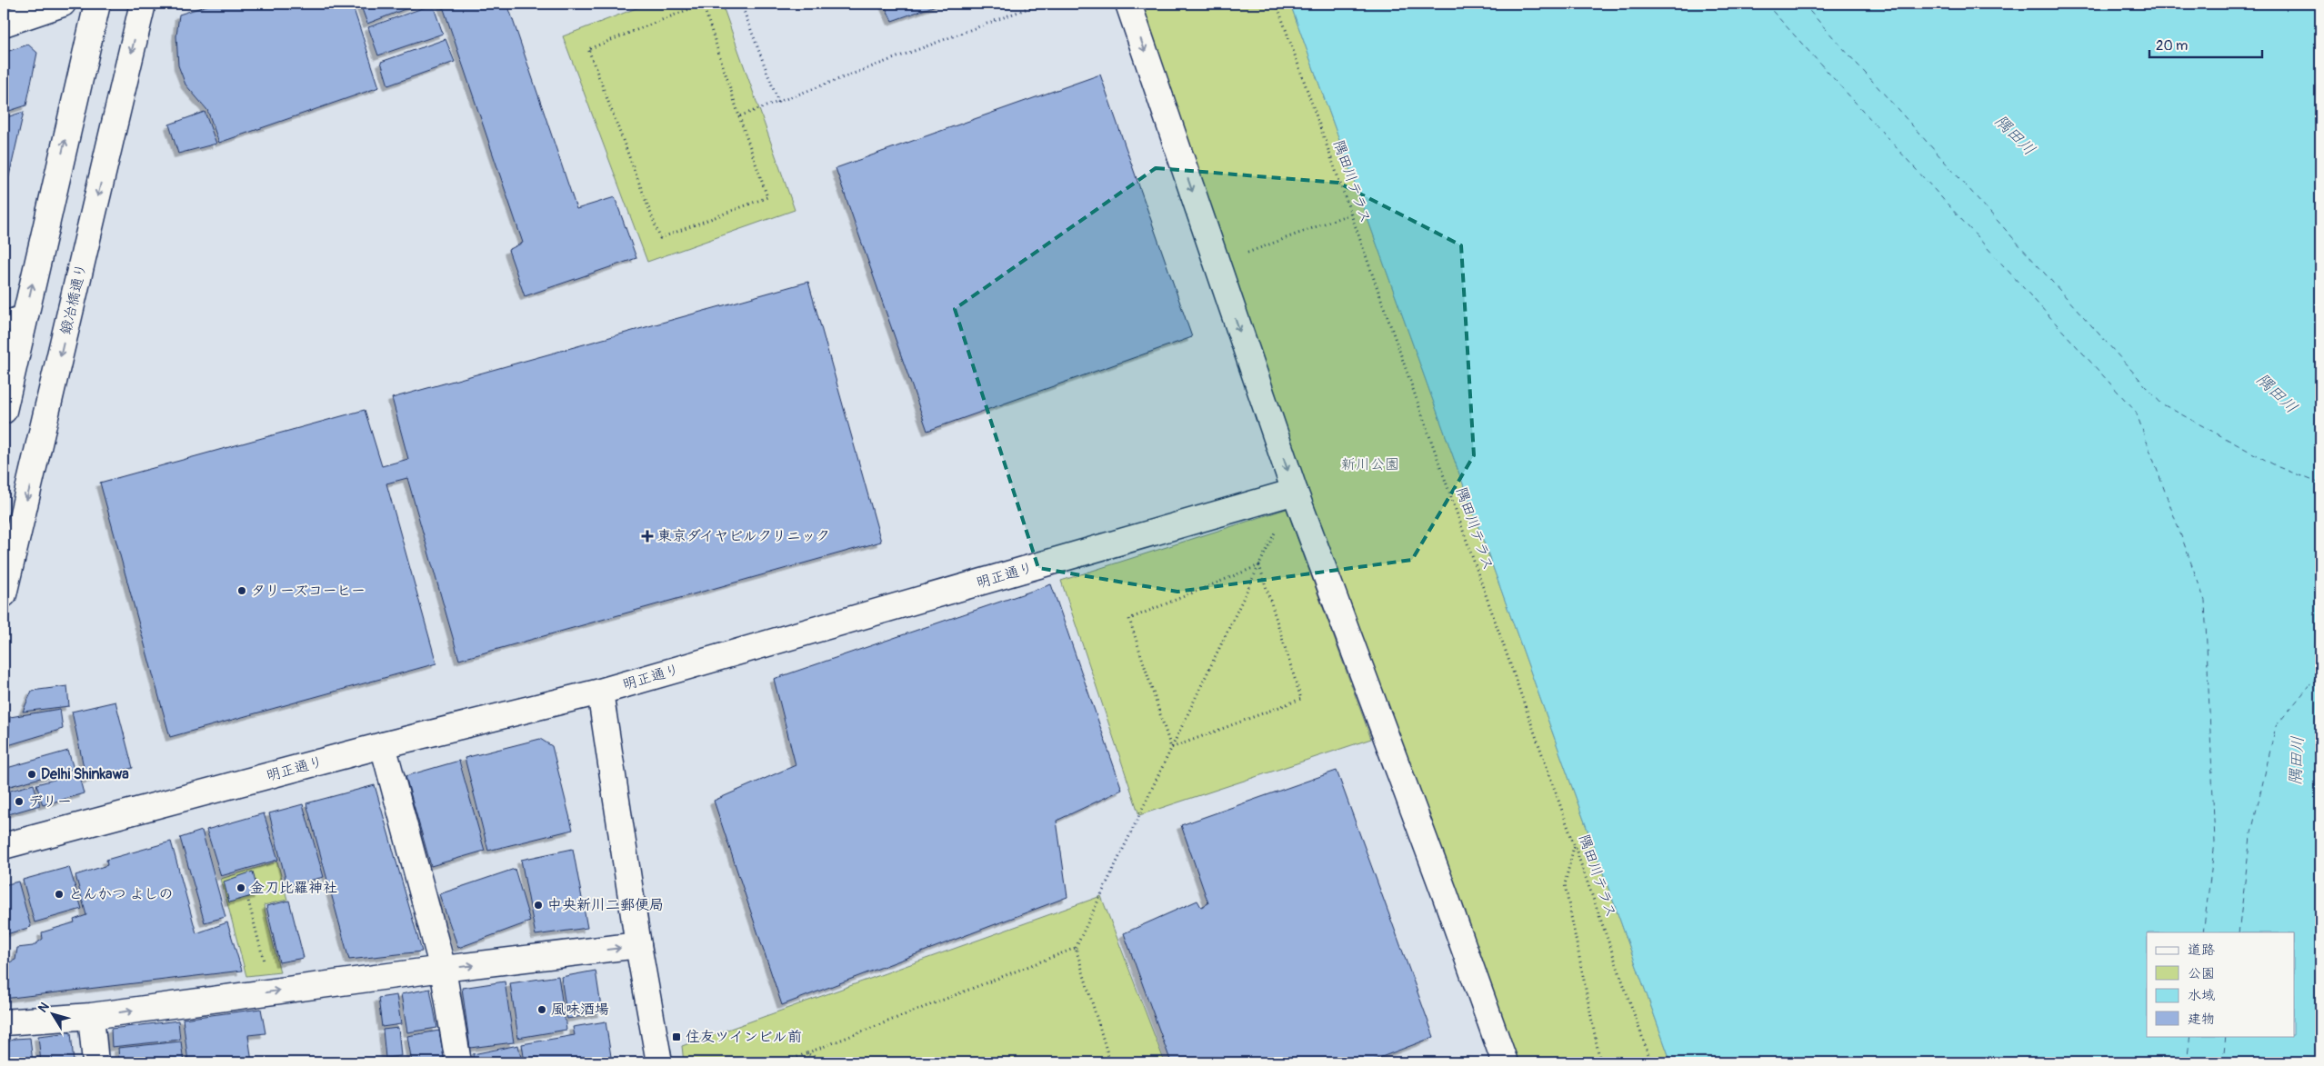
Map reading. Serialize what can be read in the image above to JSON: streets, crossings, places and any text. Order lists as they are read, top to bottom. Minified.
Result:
{"streets":{"street":["鍛冶橋通り","明正通り"],"path":["隅田川テラス"]},"water":["隅田川"],"parks":["新川公園"],"places":{"health":["東京ダイヤビルクリニック"],"other":["タリーズコーヒー","Delhi Shinkawa","デリー","金刀比羅神社","とんかつ よしの","中央新川二郵便局","風味酒場"],"transit":["住友ツインビル前"]},"legend":["道路","公園","水域","建物"],"scale_bar":"20 m","north":"top left"}
